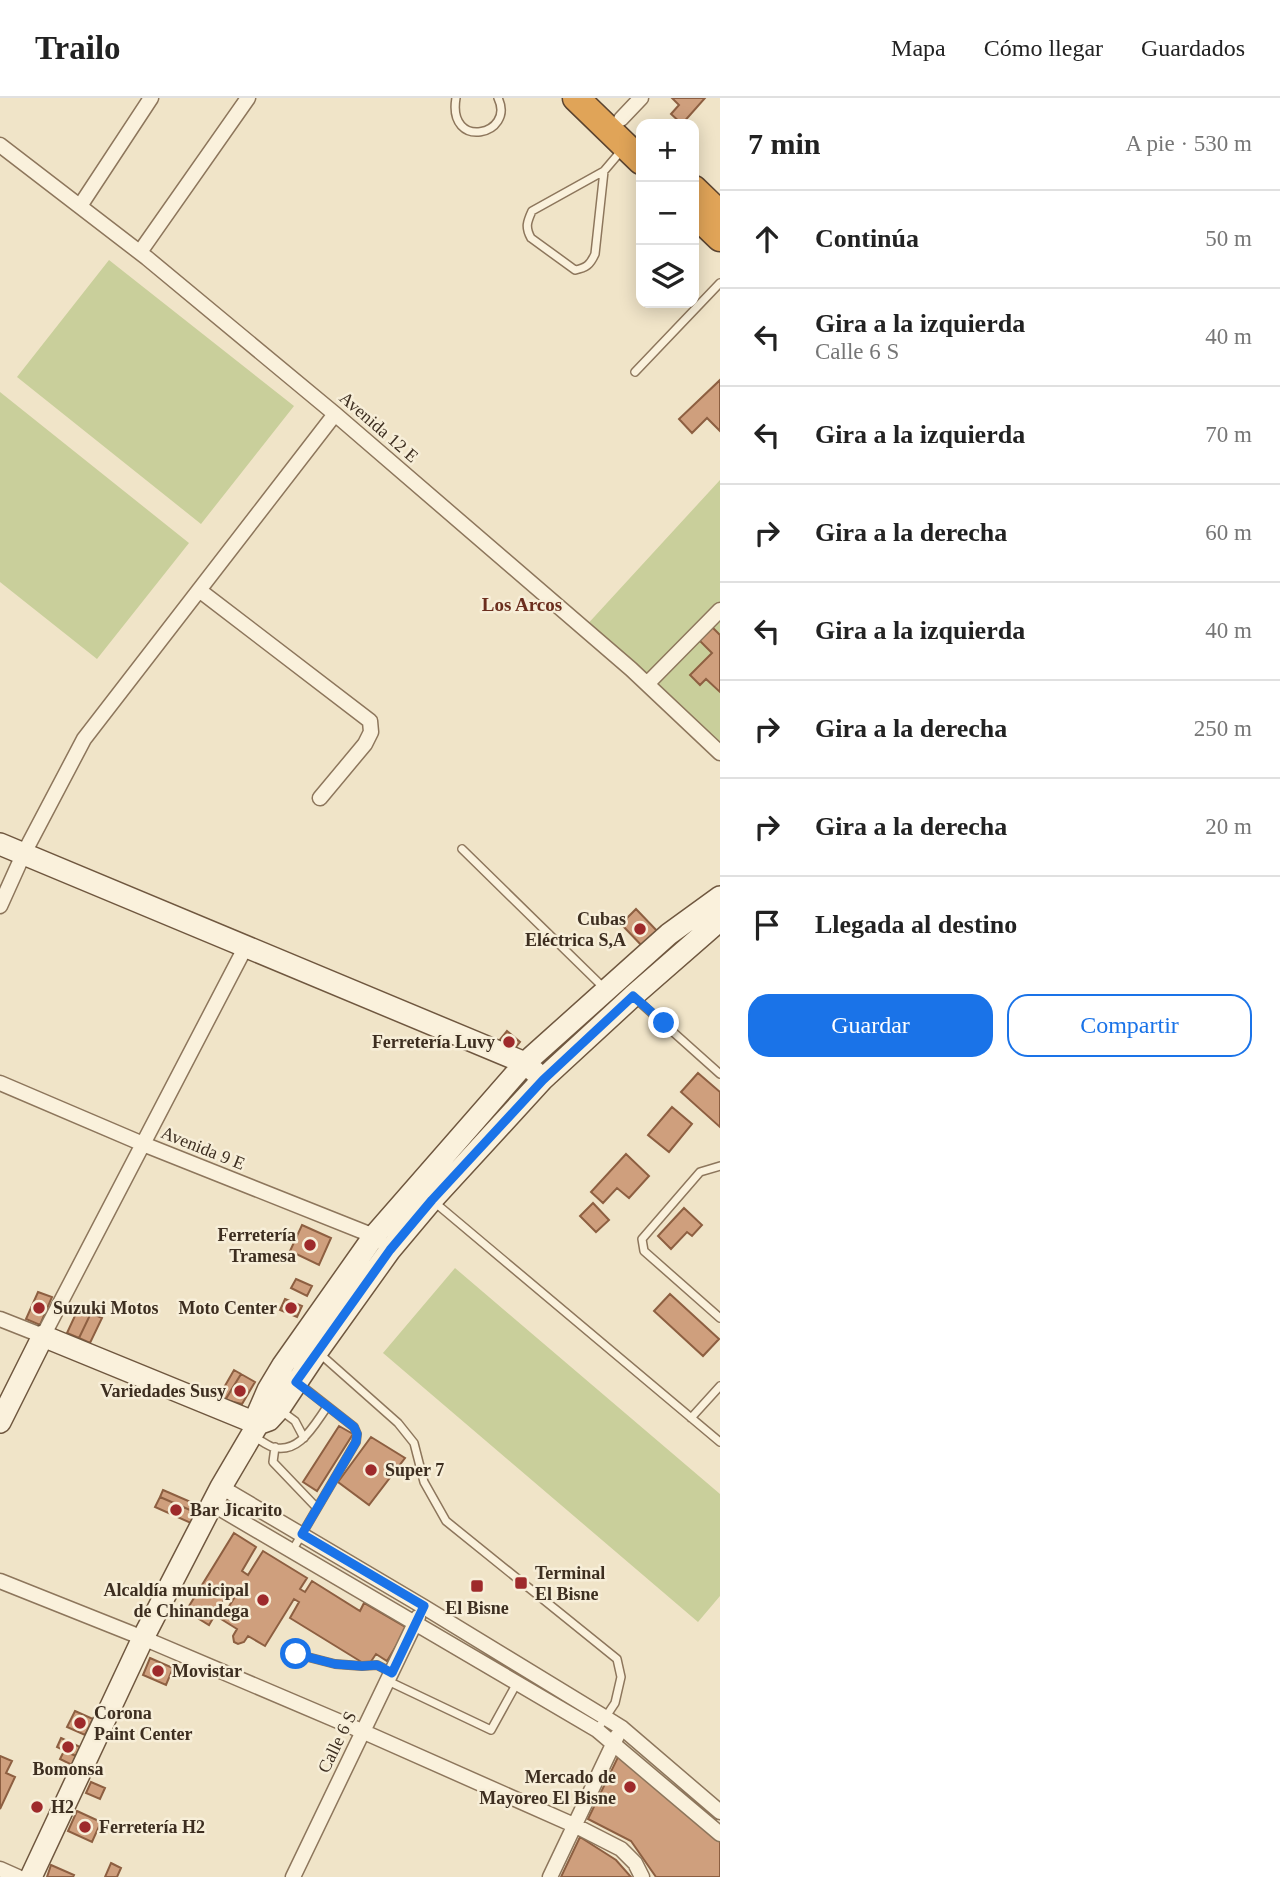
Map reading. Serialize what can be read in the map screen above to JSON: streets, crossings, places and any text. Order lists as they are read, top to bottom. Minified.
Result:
{"streets":{"street":["Avenida 12 E","Avenida 9 E","Calle 6 S"]},"districts":["Los Arcos"],"places":{"other":["Cubas Eléctrica S,A","Ferretería Luvy","Ferretería Tramesa","Suzuki Motos","Moto Center","Variedades Susy","Super 7","Bar Jicarito","Alcaldía municipal de Chinandega","Movistar","Corona Paint Center","Bomonsa","Mercado de Mayoreo El Bisne","H2","Ferretería H2"],"transit":["Terminal El Bisne","El Bisne"]},"page":{"header":"Trailo","nav":["Mapa","Cómo llegar","Guardados"],"heading":["7 min","A pie · 530 m"],"map_buttons":["+","−"],"list":[["Continúa","50 m"],["Gira a la izquierda","Calle 6 S","40 m"],["Gira a la izquierda","70 m"],["Gira a la derecha","60 m"],["Gira a la izquierda","40 m"],["Gira a la derecha","250 m"],["Gira a la derecha","20 m"],"Llegada al destino"],"buttons":["Guardar","Compartir"]}}
